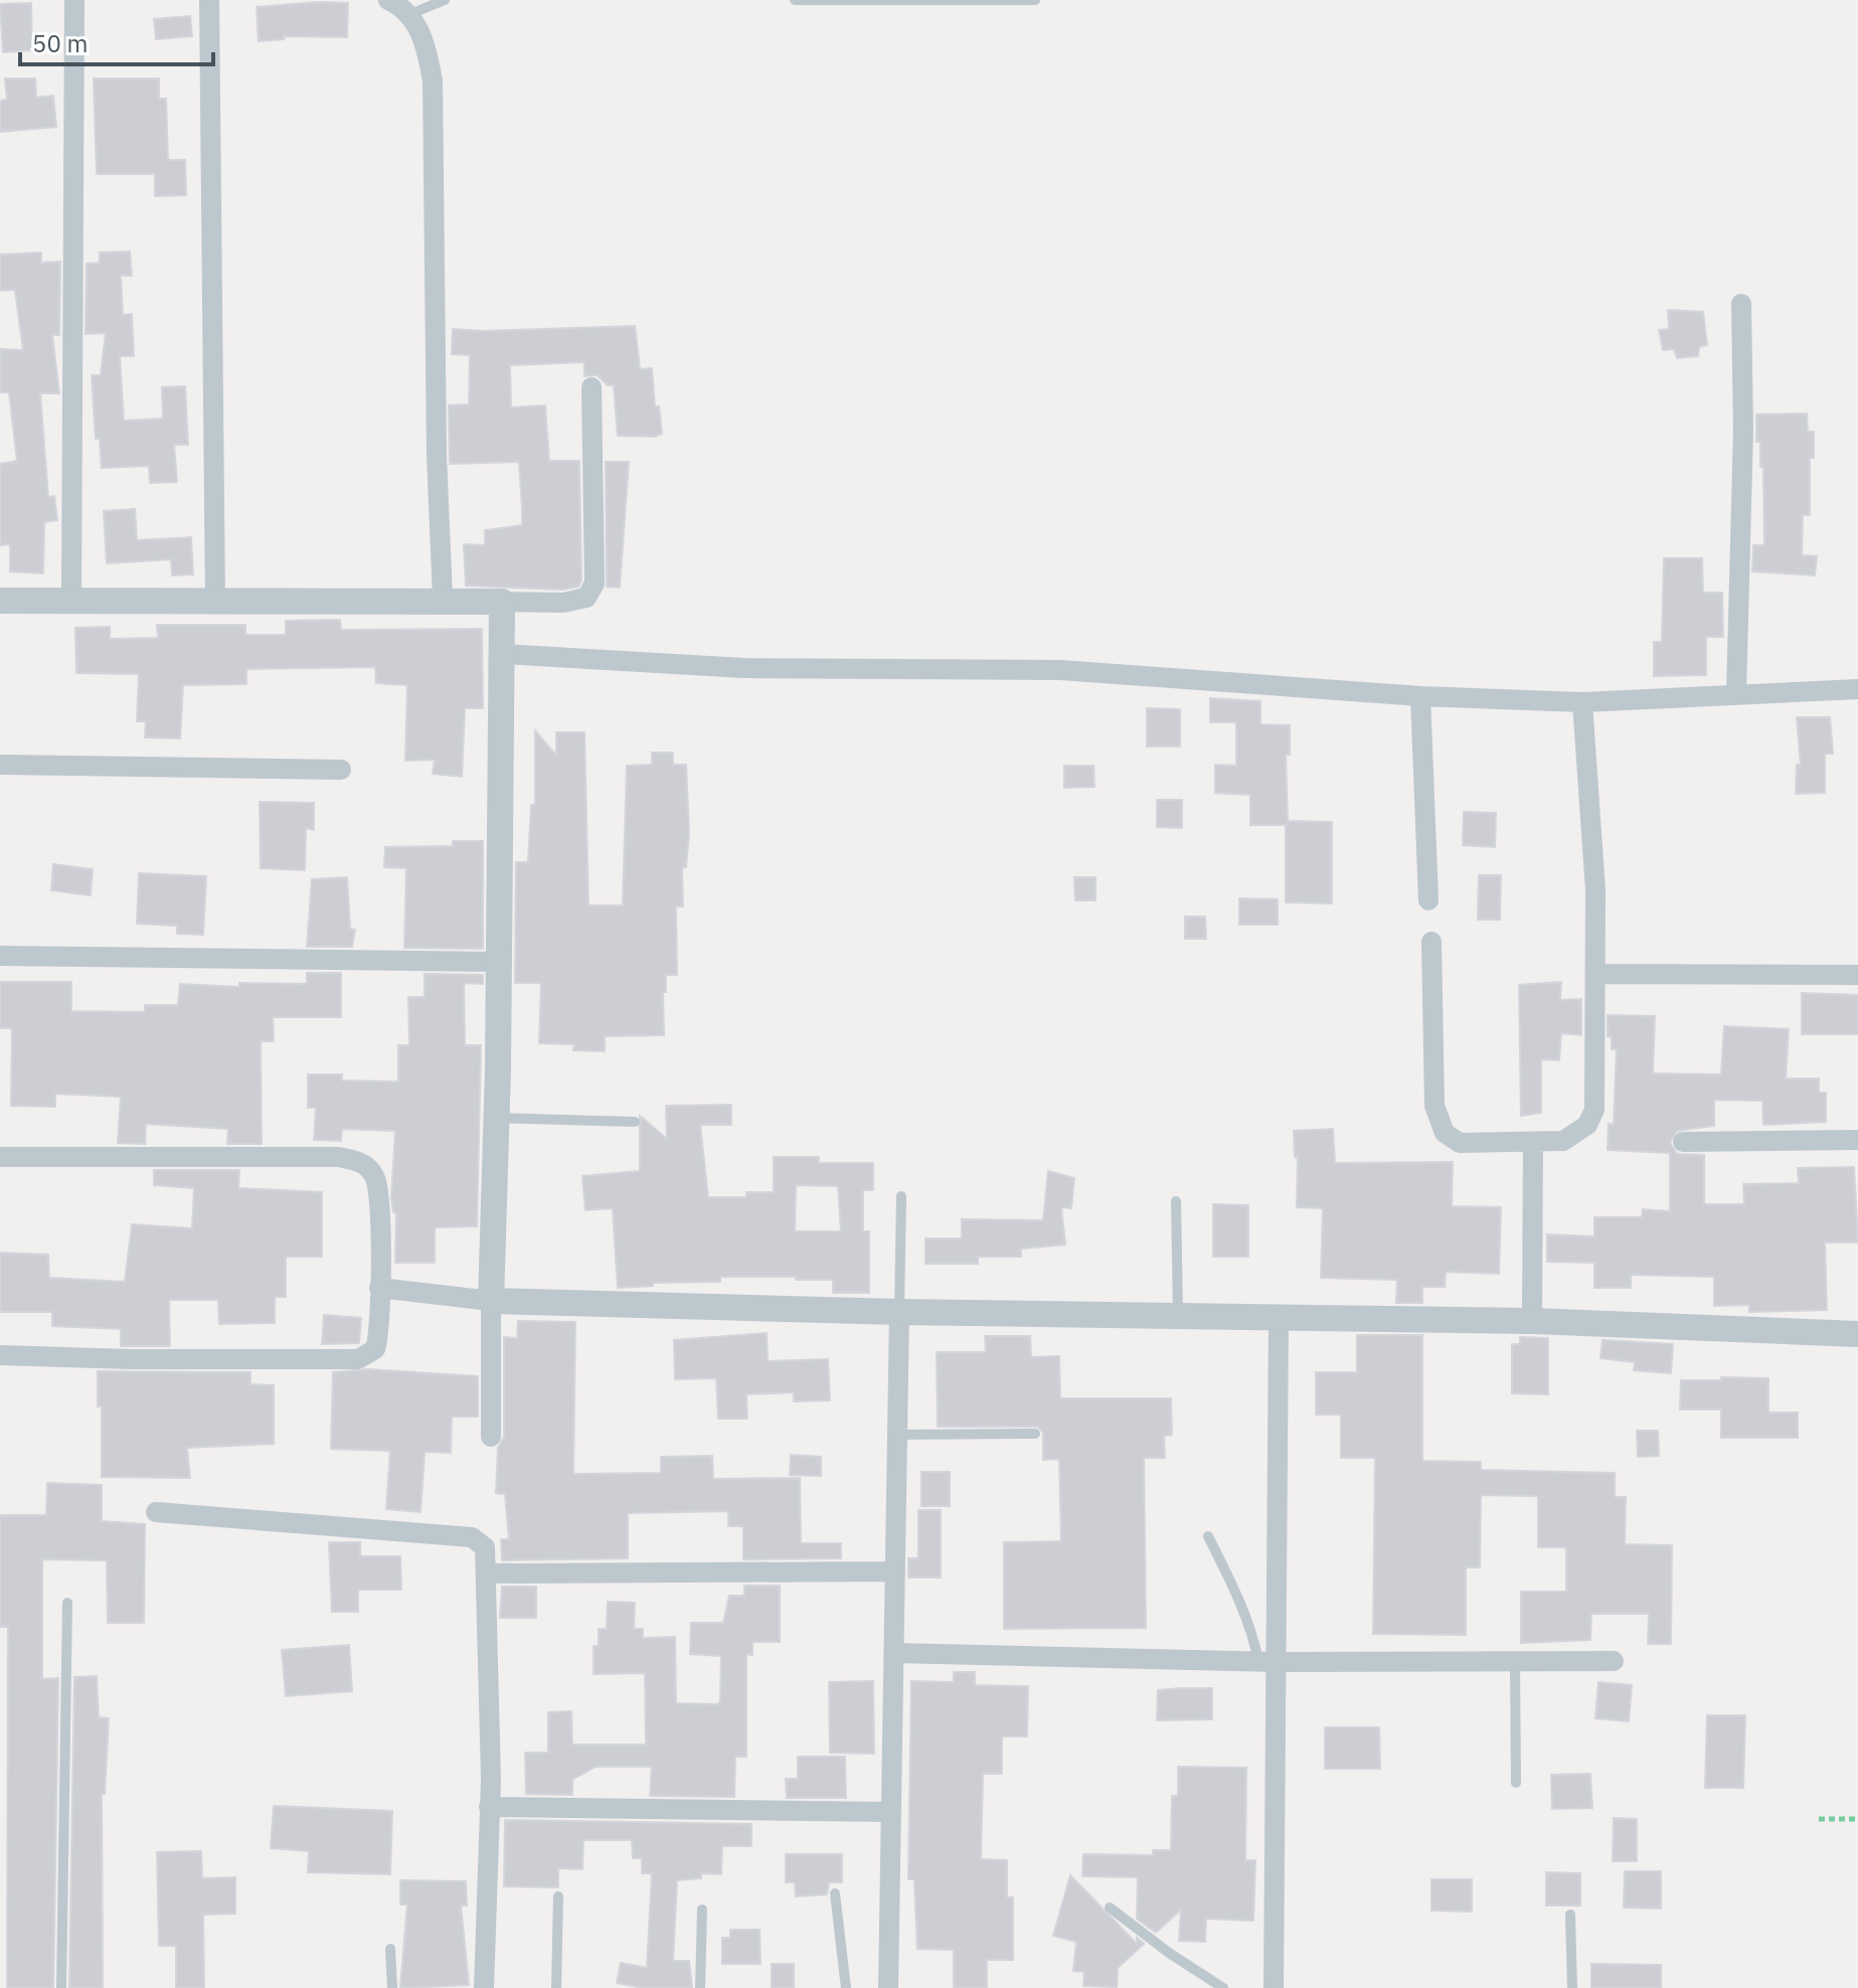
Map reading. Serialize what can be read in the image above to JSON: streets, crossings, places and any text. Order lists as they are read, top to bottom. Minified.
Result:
{"scale_bar":"50 m"}
